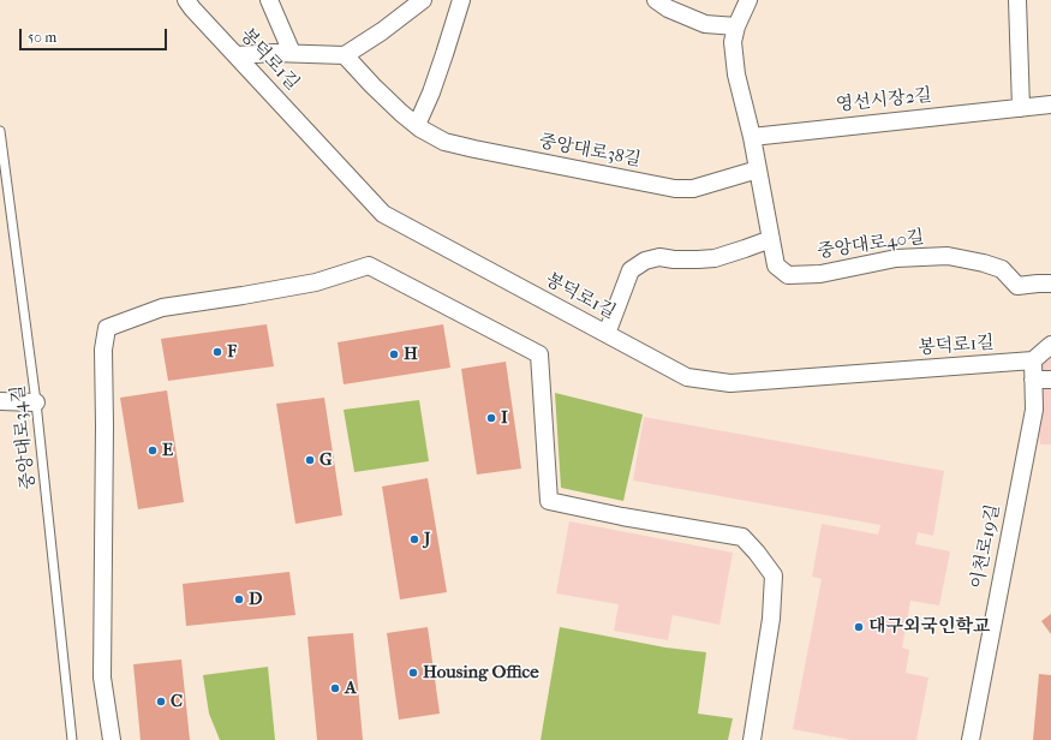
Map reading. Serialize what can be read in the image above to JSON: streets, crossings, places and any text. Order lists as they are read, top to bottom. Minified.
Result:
{"streets":{"street":["봉덕로1길","영선시장2길","중앙대로38길","중앙대로40길","이천로19길"],"lane":["중앙대로34길"]},"crossings":[["봉덕로1길","이천로19길"],["영선시장2길","중앙대로40길"],["중앙대로38길","중앙대로40길"]],"places":["F","H","I","E","G","J","D","대구외국인학교","Housing Office","A","C"],"scale_bar":"50 m"}
